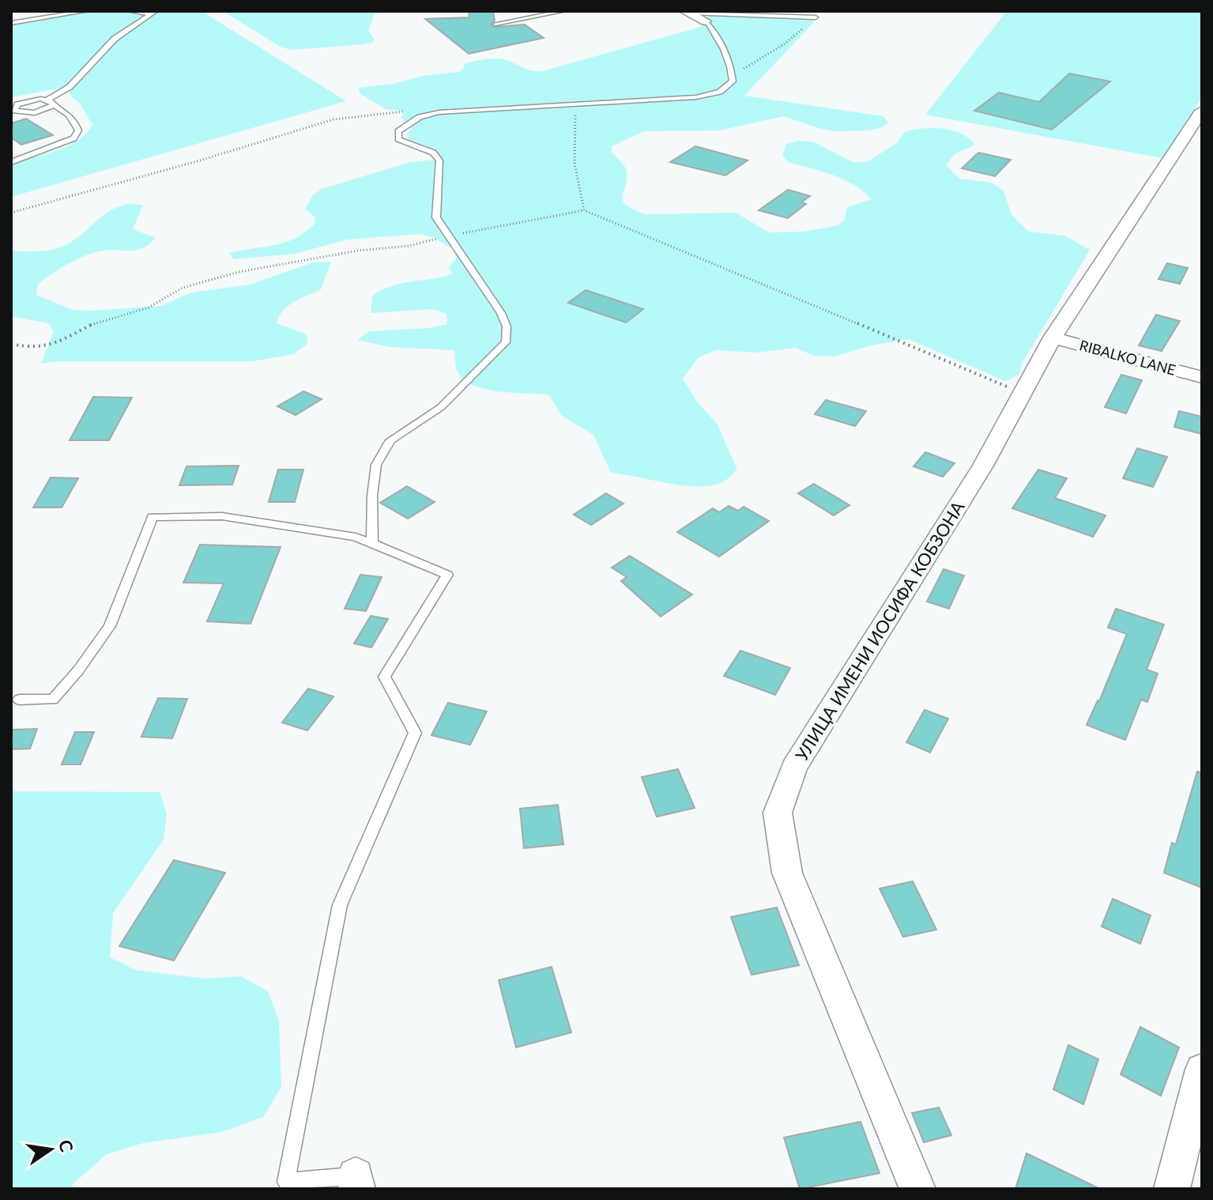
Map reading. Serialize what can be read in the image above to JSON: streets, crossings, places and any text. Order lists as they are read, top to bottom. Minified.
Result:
{"streets":{"street":["RIBALKO LANE","УЛИЦА ИМЕНИ ИОСИФА КОБЗОНА"]},"crossings":[["RIBALKO LANE","УЛИЦА ИМЕНИ ИОСИФА КОБЗОНА"]],"north":"right"}
